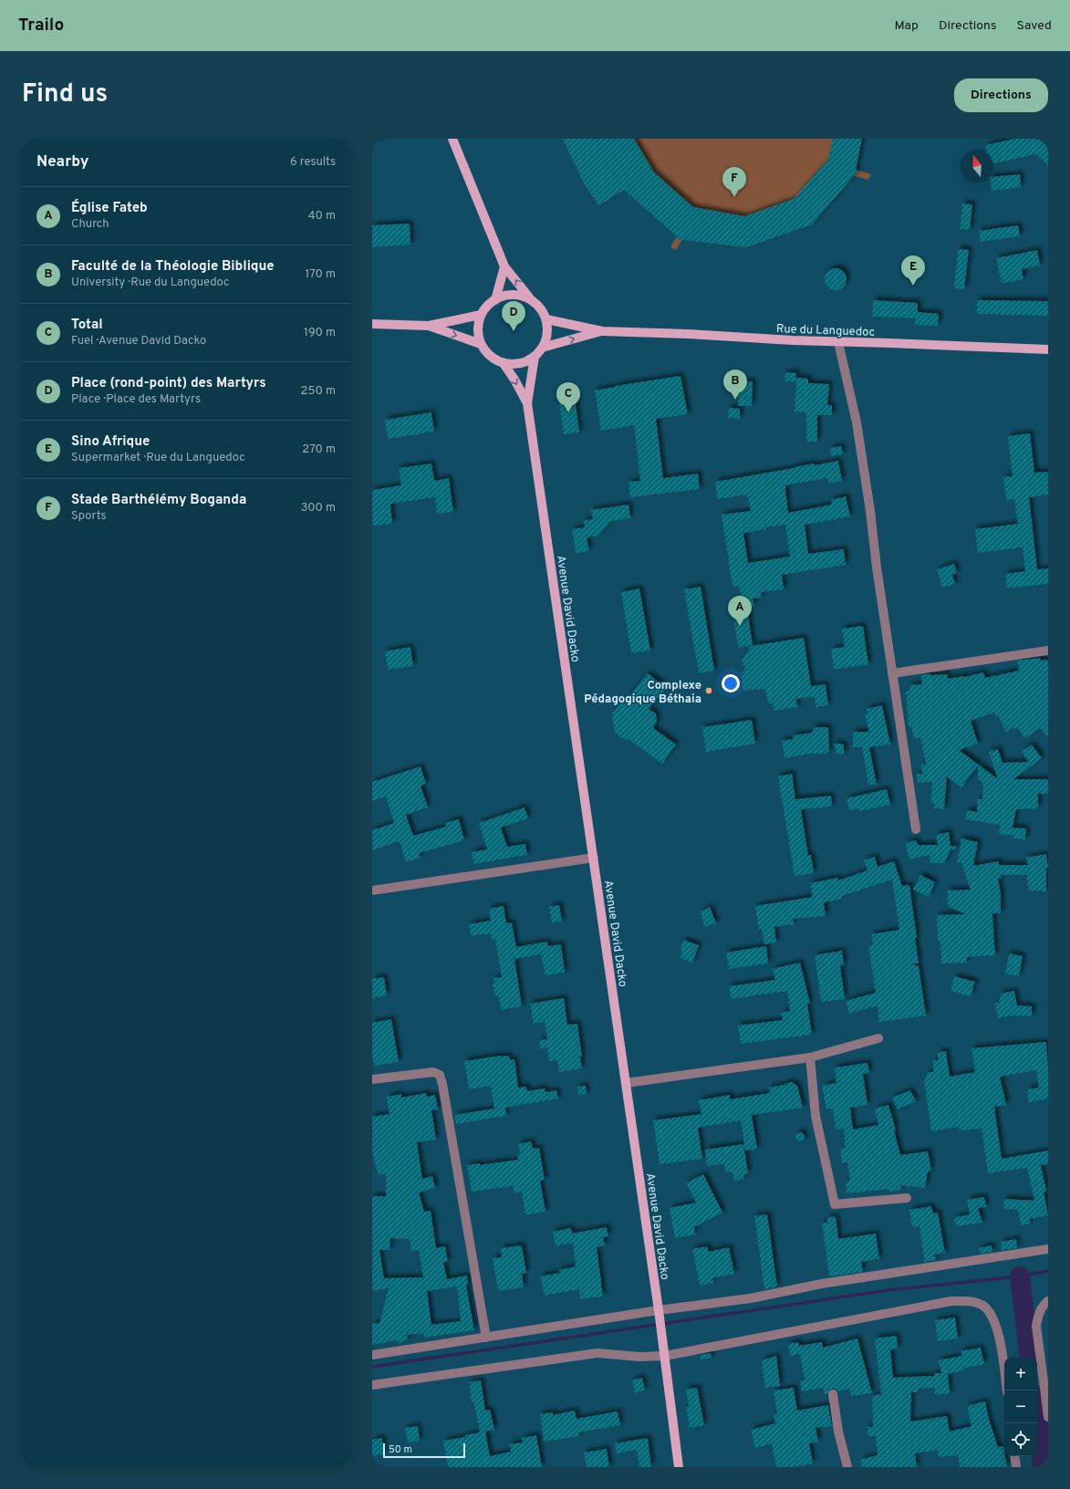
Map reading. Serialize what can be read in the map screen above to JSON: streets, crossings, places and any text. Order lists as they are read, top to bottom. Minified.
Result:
{"streets":{"main road":["Rue du Languedoc","Avenue David Dacko"]},"crossings":[["Rue du Languedoc","Avenue David Dacko"]],"places":["Complexe Pédagogique Béthaia"],"scale_bar":"50 m","north":"top","page":{"header":"Trailo","nav":["Map","Directions","Saved"],"title":"Find us","buttons":"Directions","heading":["Nearby","6 results"],"pins":["F","E","D","B","C","A"],"list":[{"mark":"A","name":"Église Fateb","note":"Church","value":"40 m"},{"mark":"B","name":"Faculté de la Théologie Biblique","note":"University · Rue du Languedoc","value":"170 m"},{"mark":"C","name":"Total","note":"Fuel · Avenue David Dacko","value":"190 m"},{"mark":"D","name":"Place (rond-point) des Martyrs","note":"Place · Place des Martyrs","value":"250 m"},{"mark":"E","name":"Sino Afrique","note":"Supermarket · Rue du Languedoc","value":"270 m"},{"mark":"F","name":"Stade Barthélémy Boganda","note":"Sports","value":"300 m"}],"map_buttons":["+","−"],"scale":"50 m"}}
